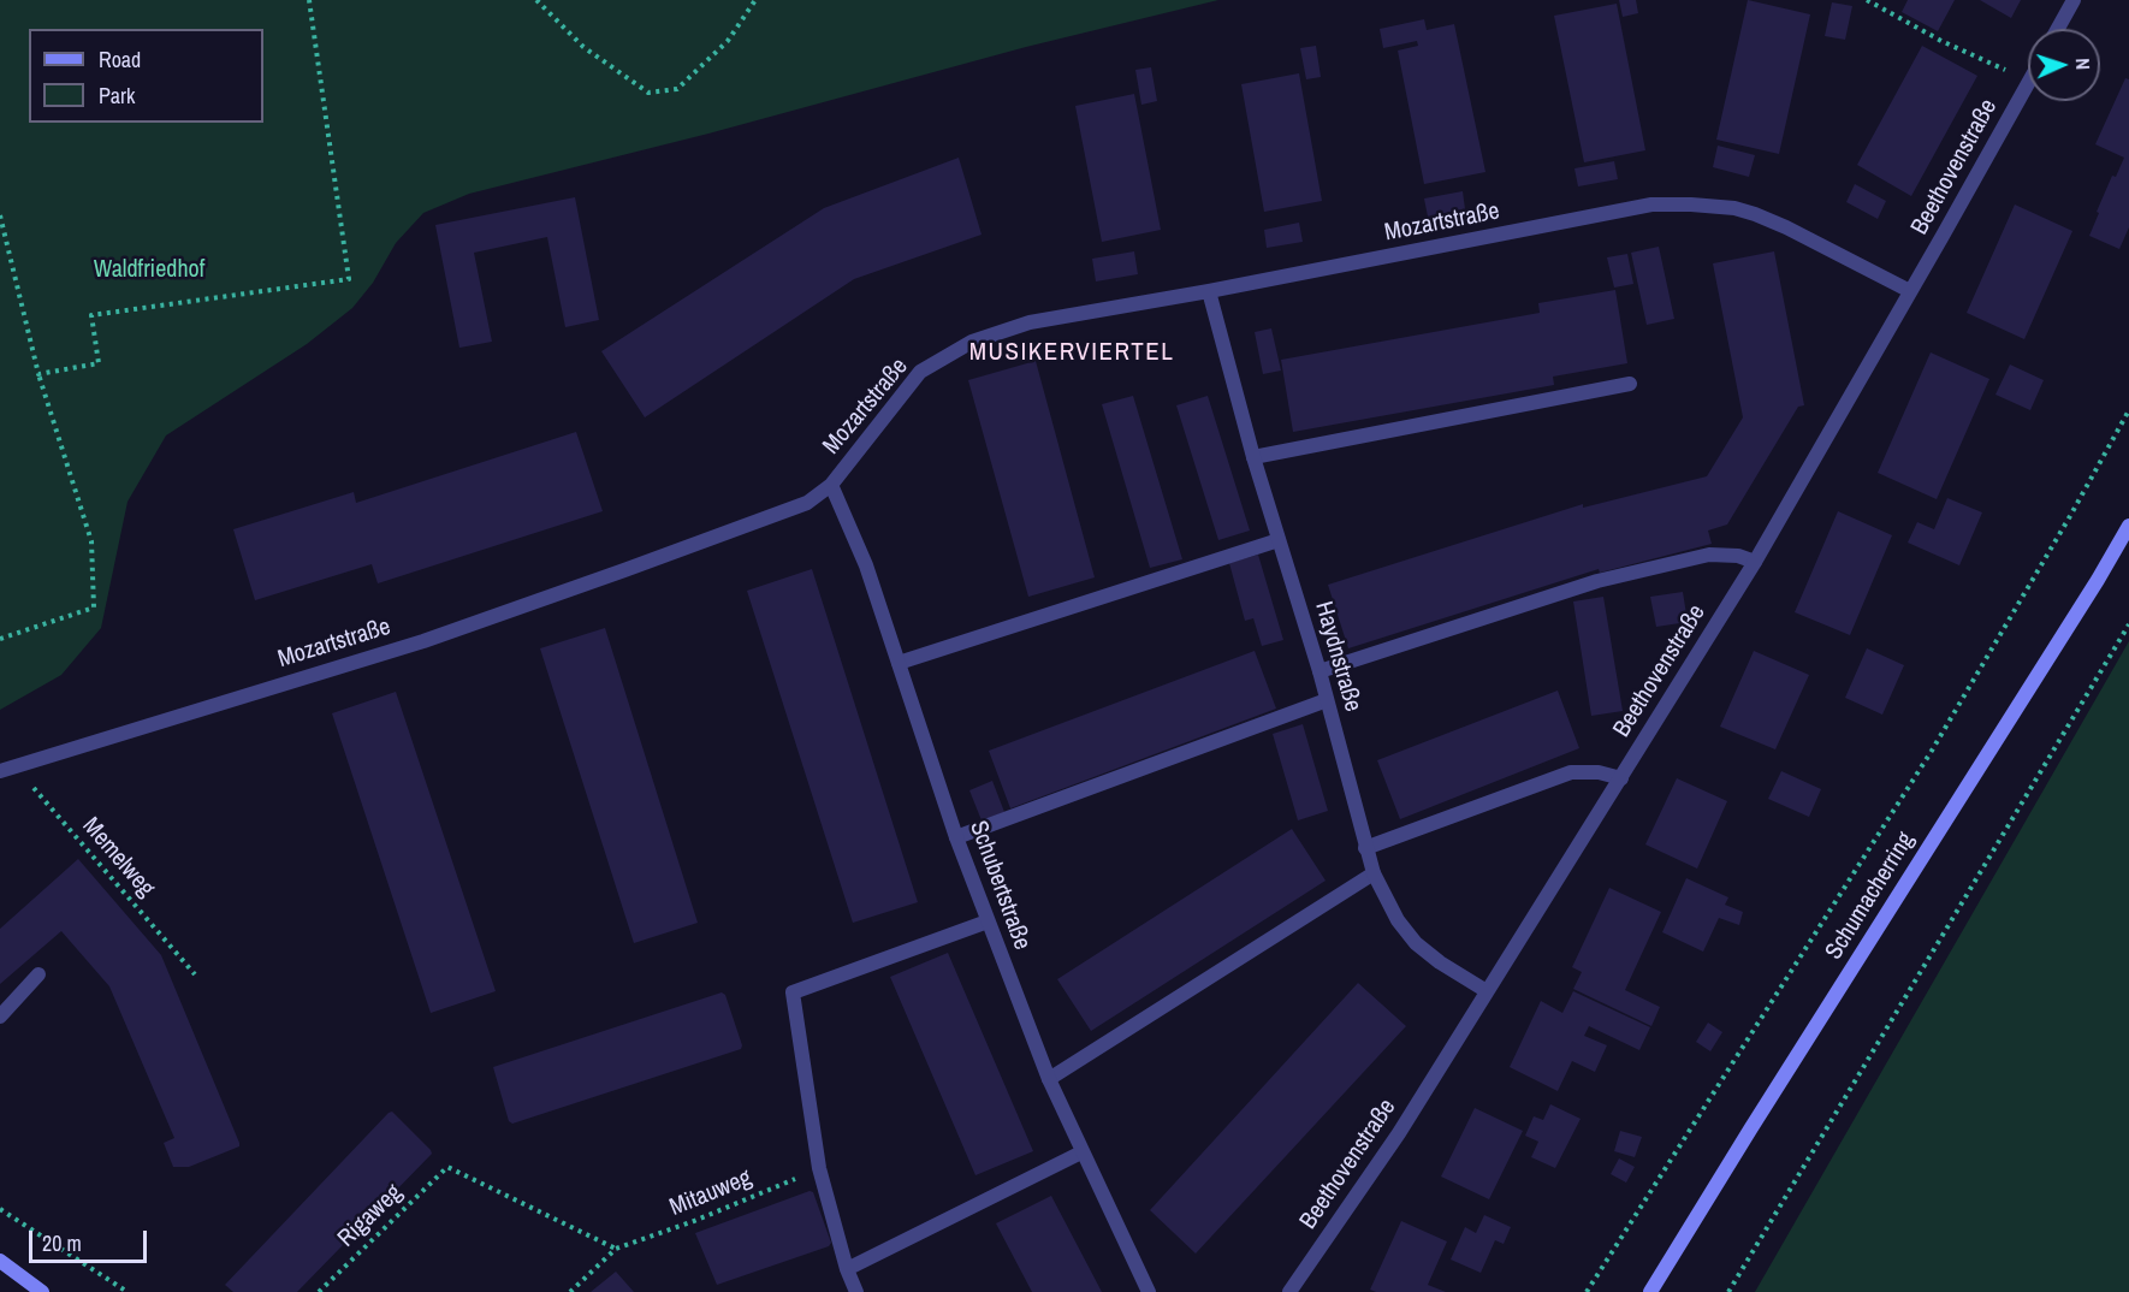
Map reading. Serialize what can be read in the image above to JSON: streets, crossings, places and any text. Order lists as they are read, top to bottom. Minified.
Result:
{"streets":{"main road":["Schumacherring"],"street":["Beethovenstraße","Mozartstraße","Haydnstraße","Schubertstraße"],"path":["Memelweg","Mitauweg","Rigaweg"]},"crossings":[["Beethovenstraße","Mozartstraße"],["Beethovenstraße","Haydnstraße"],["Mozartstraße","Haydnstraße"],["Mozartstraße","Memelweg"],["Mozartstraße","Schubertstraße"],["Mitauweg","Rigaweg"]],"districts":["MUSIKERVIERTEL"],"parks":["Waldfriedhof"],"legend":["Road","Park"],"scale_bar":"20 m","north":"right"}
